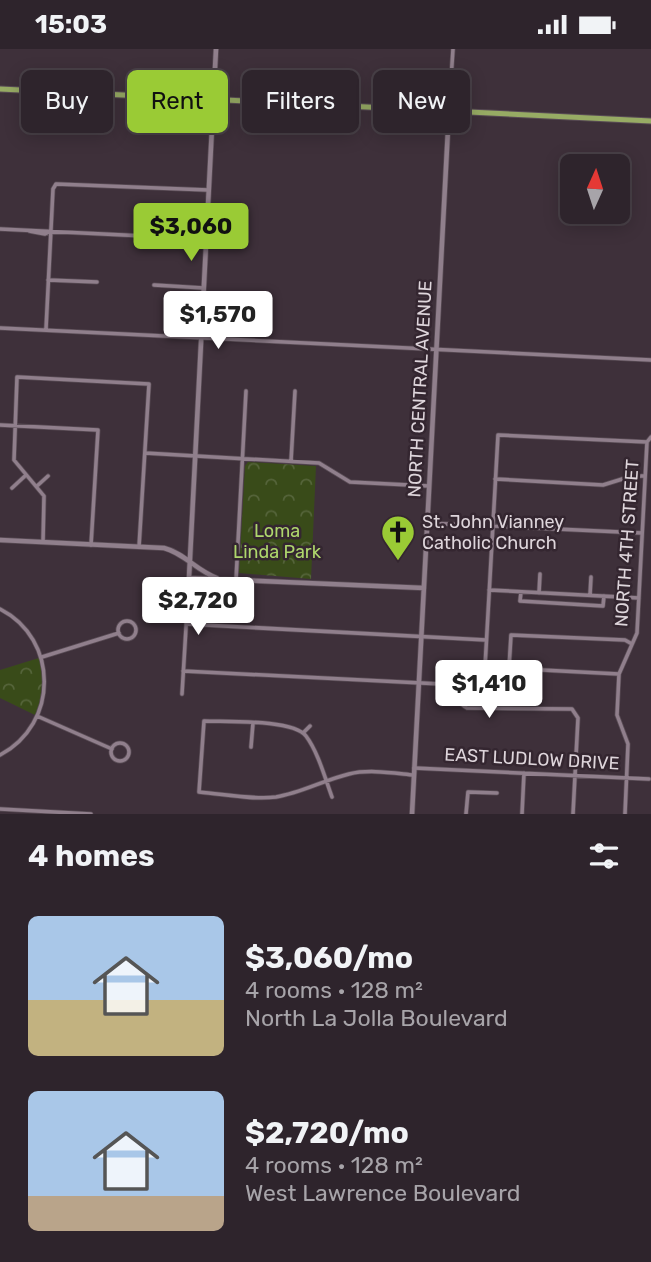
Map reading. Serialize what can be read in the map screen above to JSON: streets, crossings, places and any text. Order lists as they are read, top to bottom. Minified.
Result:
{"streets":{"street":["NORTH CENTRAL AVENUE","NORTH 4TH STREET","EAST LUDLOW DRIVE"]},"crossings":[["NORTH CENTRAL AVENUE","EAST LUDLOW DRIVE"],["NORTH 4TH STREET","EAST LUDLOW DRIVE"]],"parks":["Loma Linda Park"],"places":{"church":["St. John Vianney Catholic Church"]},"north":"top","page":{"status":"15:03","chip":["Buy","Rent","Filters","New"],"price":["$3,060","$1,570","$2,720","$1,410"],"heading":"4 homes","list":[{"name":"$3,060/mo","note":"4 rooms · 128 m² · North La Jolla Boulevard"},{"name":"$2,720/mo","note":"4 rooms · 128 m² · West Lawrence Boulevard"}]}}
